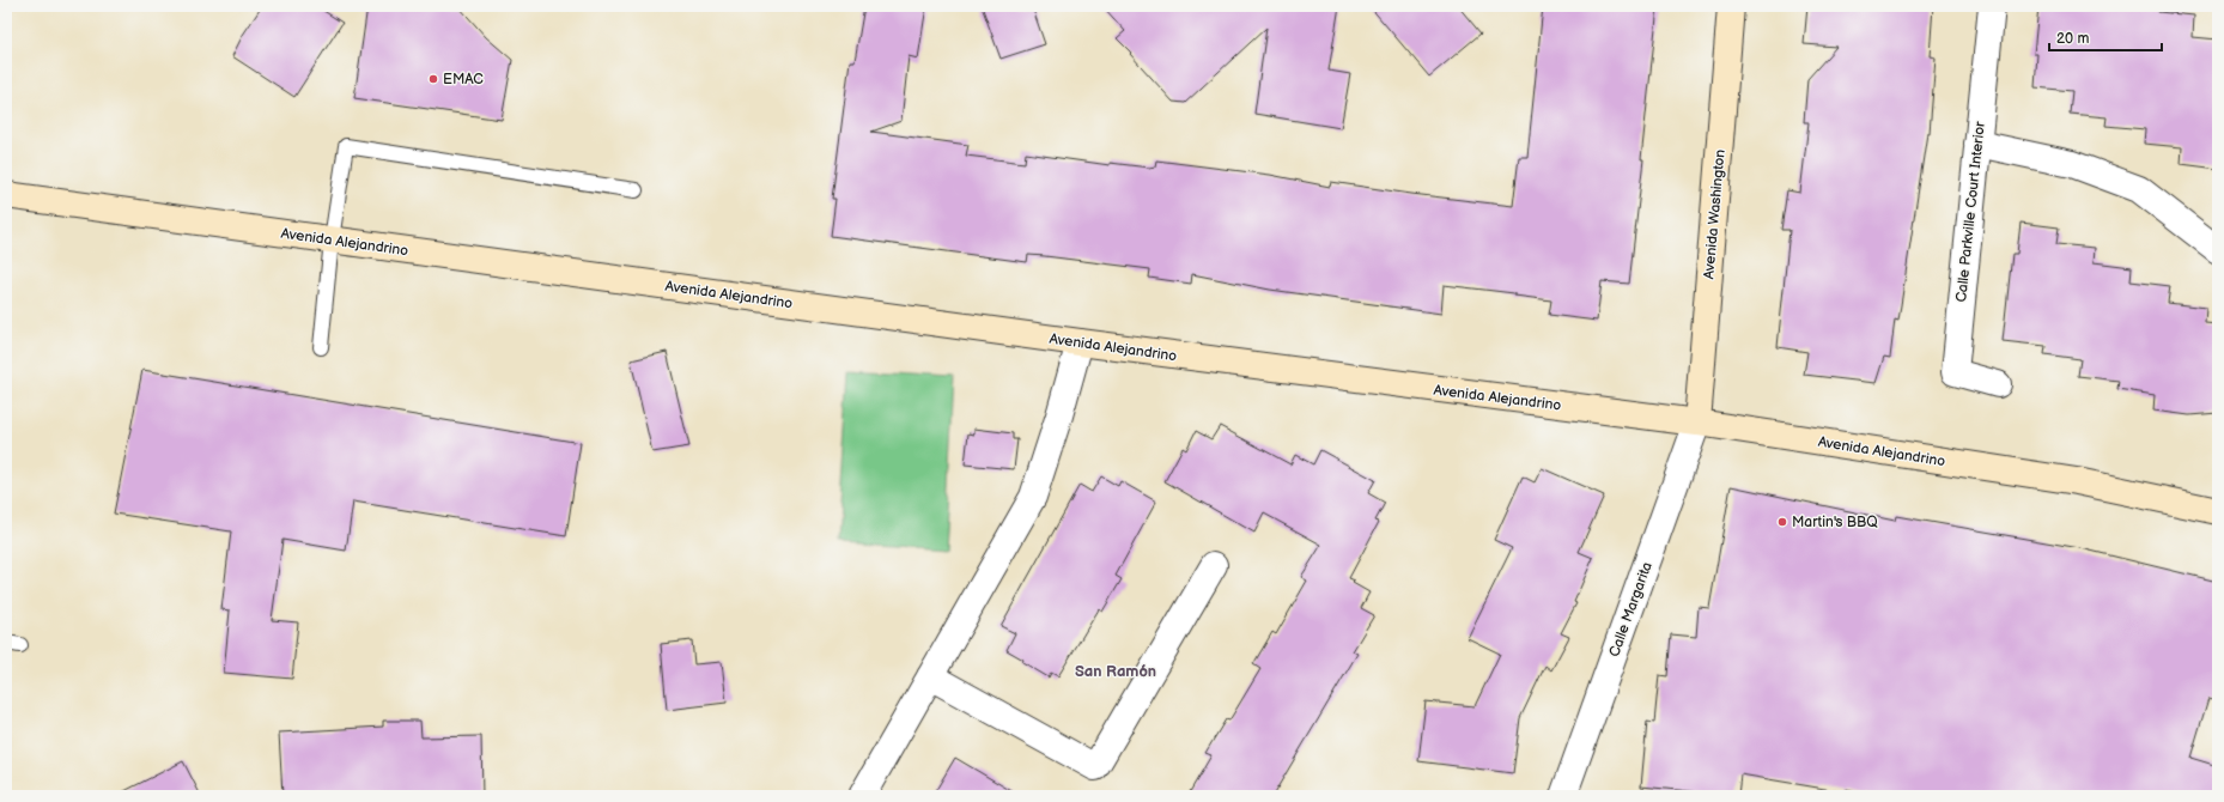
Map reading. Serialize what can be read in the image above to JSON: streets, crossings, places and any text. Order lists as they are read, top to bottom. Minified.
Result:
{"streets":{"street":["Calle Parkville Court Interior","Avenida Washington","Avenida Alejandrino","Calle Margarita"]},"crossings":[["Avenida Washington","Avenida Alejandrino"],["Avenida Washington","Calle Margarita"],["Avenida Alejandrino","Calle Margarita"]],"districts":["San Ramón"],"places":["EMAC","Martin's BBQ"],"scale_bar":"20 m"}
